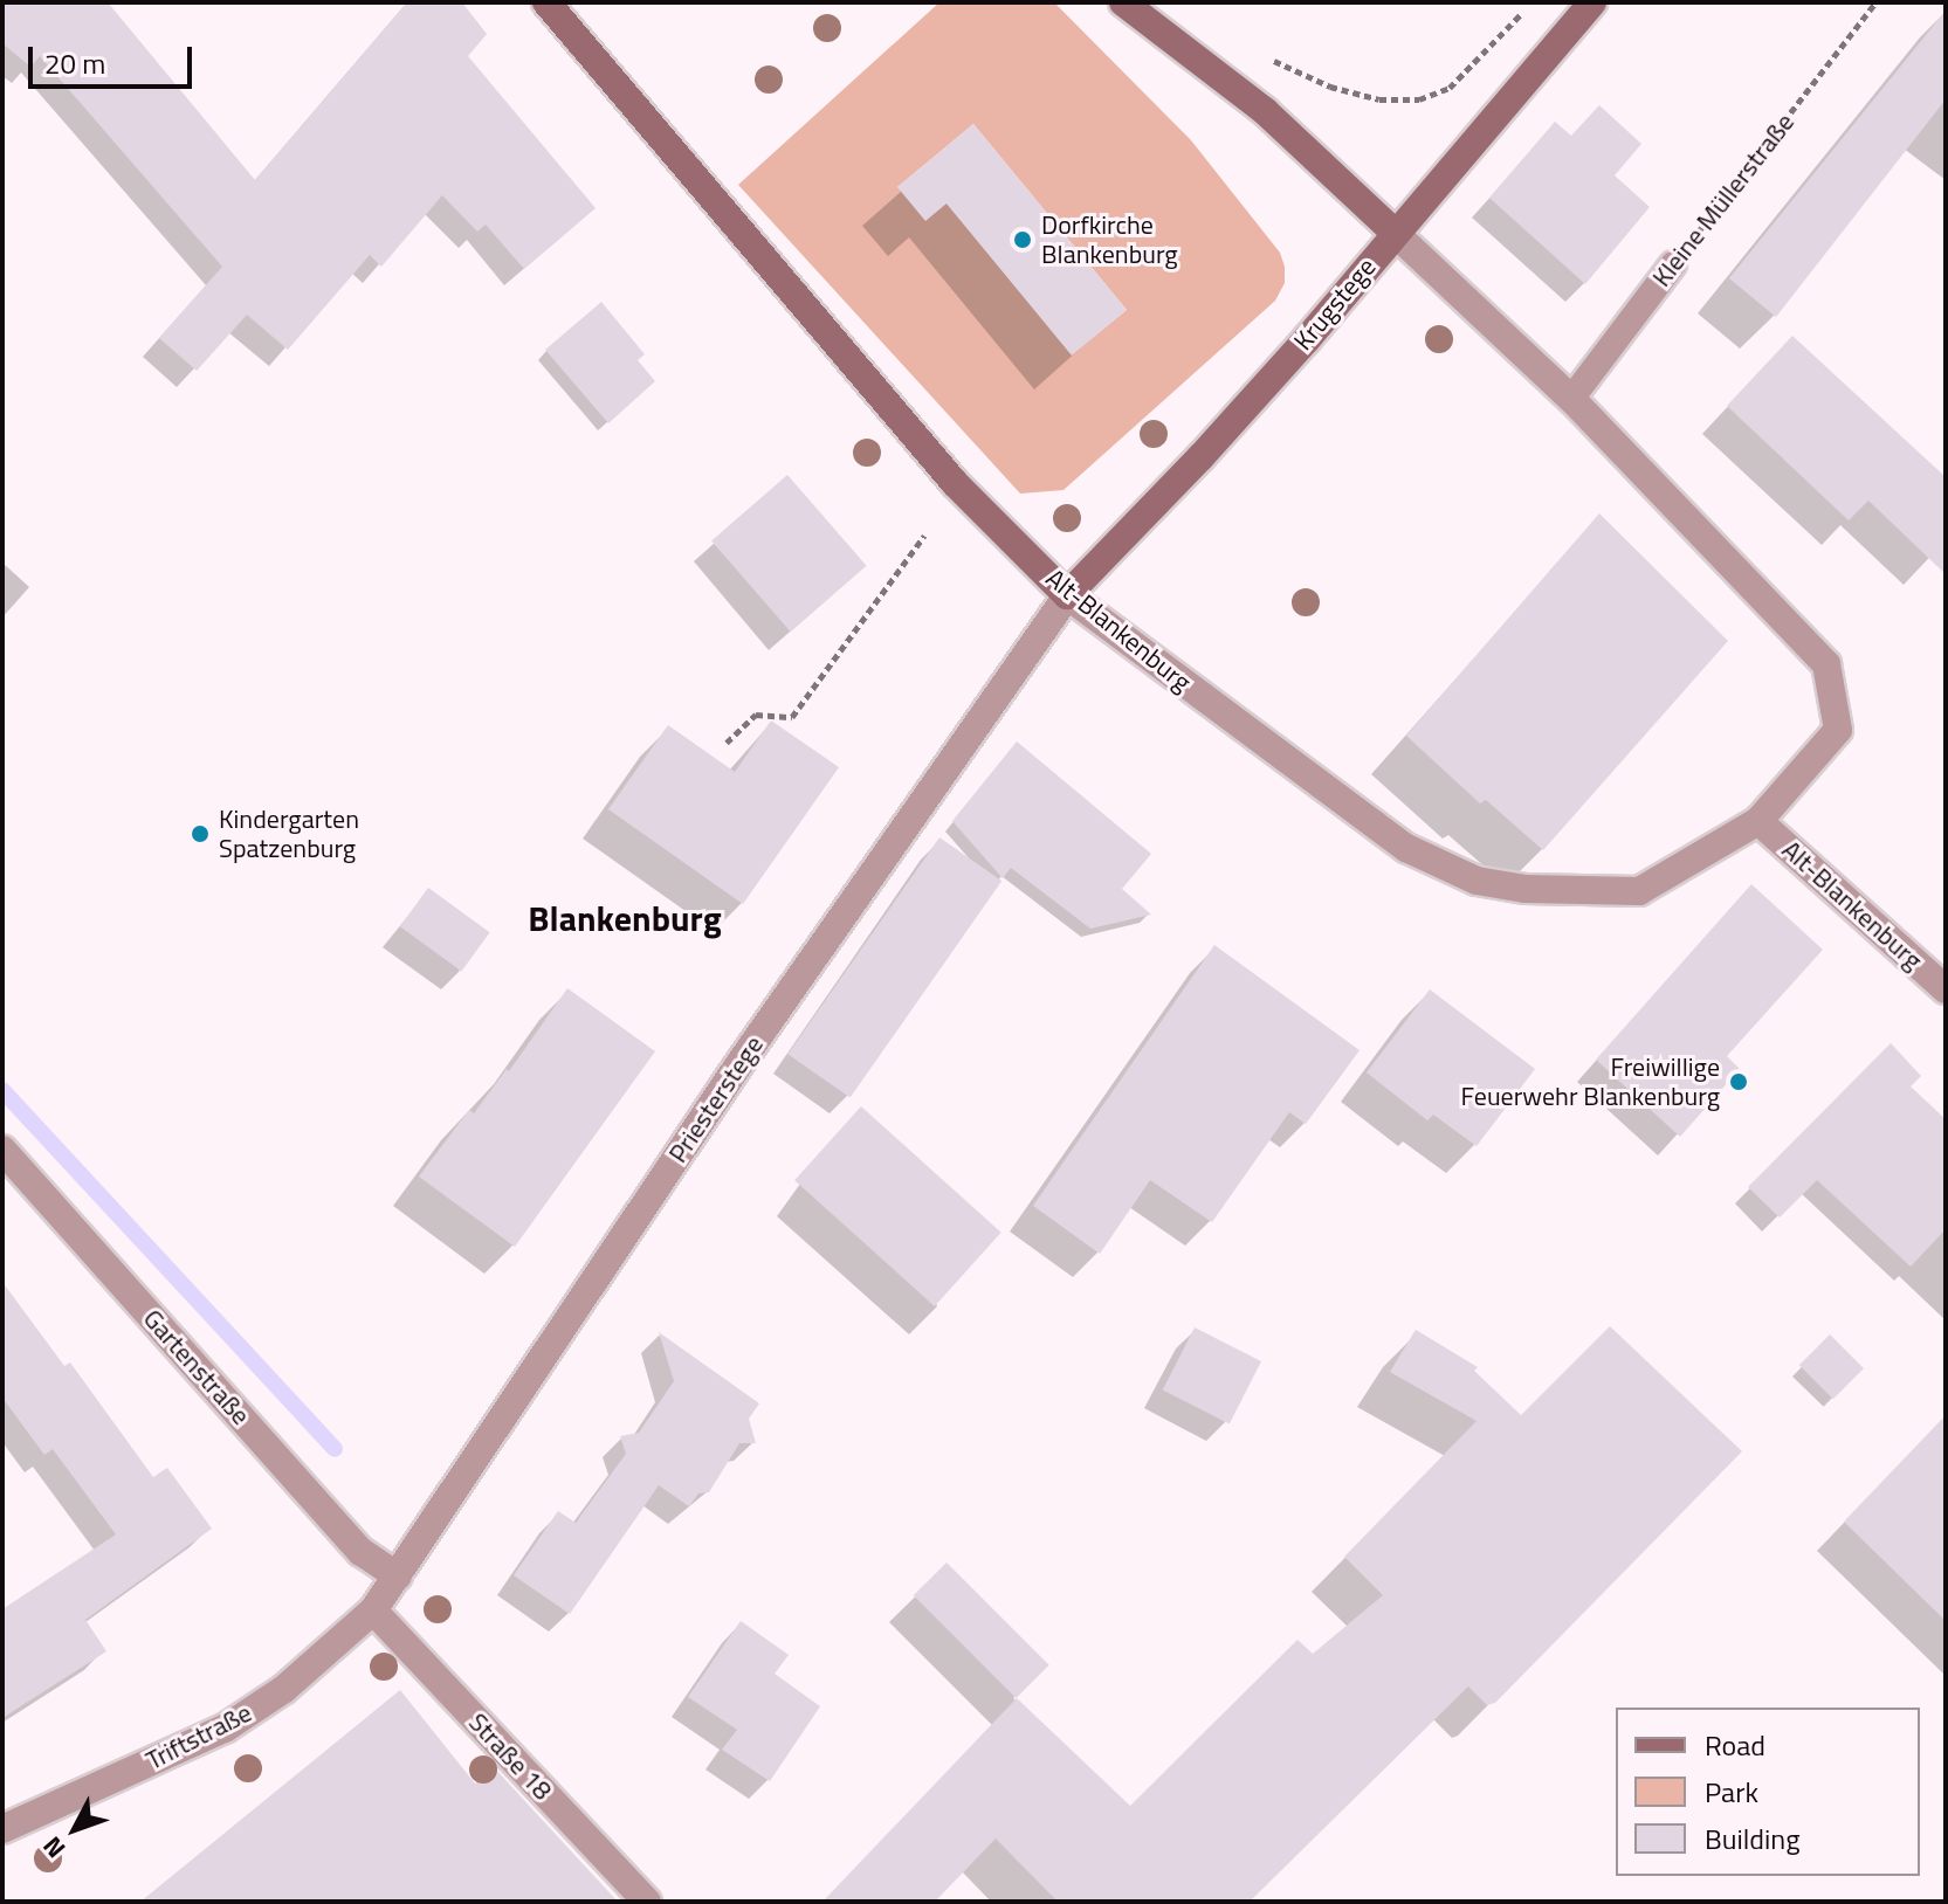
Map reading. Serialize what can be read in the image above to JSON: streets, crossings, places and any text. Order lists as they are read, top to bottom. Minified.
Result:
{"streets":{"main road":["Krugstege","Alt-Blankenburg"],"street":["Priesterstege","Gartenstraße","Triftstraße","Straße 18"],"lane":["Kleine Müllerstraße"]},"crossings":[["Kleine Müllerstraße","Alt-Blankenburg"],["Krugstege","Alt-Blankenburg"],["Krugstege","Priesterstege"],["Alt-Blankenburg","Priesterstege"],["Priesterstege","Gartenstraße"],["Priesterstege","Triftstraße"],["Priesterstege","Straße 18"],["Triftstraße","Straße 18"]],"districts":["Blankenburg"],"places":["Dorfkirche Blankenburg","Kindergarten Spatzenburg","Freiwillige Feuerwehr Blankenburg"],"legend":["Road","Park","Building"],"scale_bar":"20 m","north":"bottom left"}
